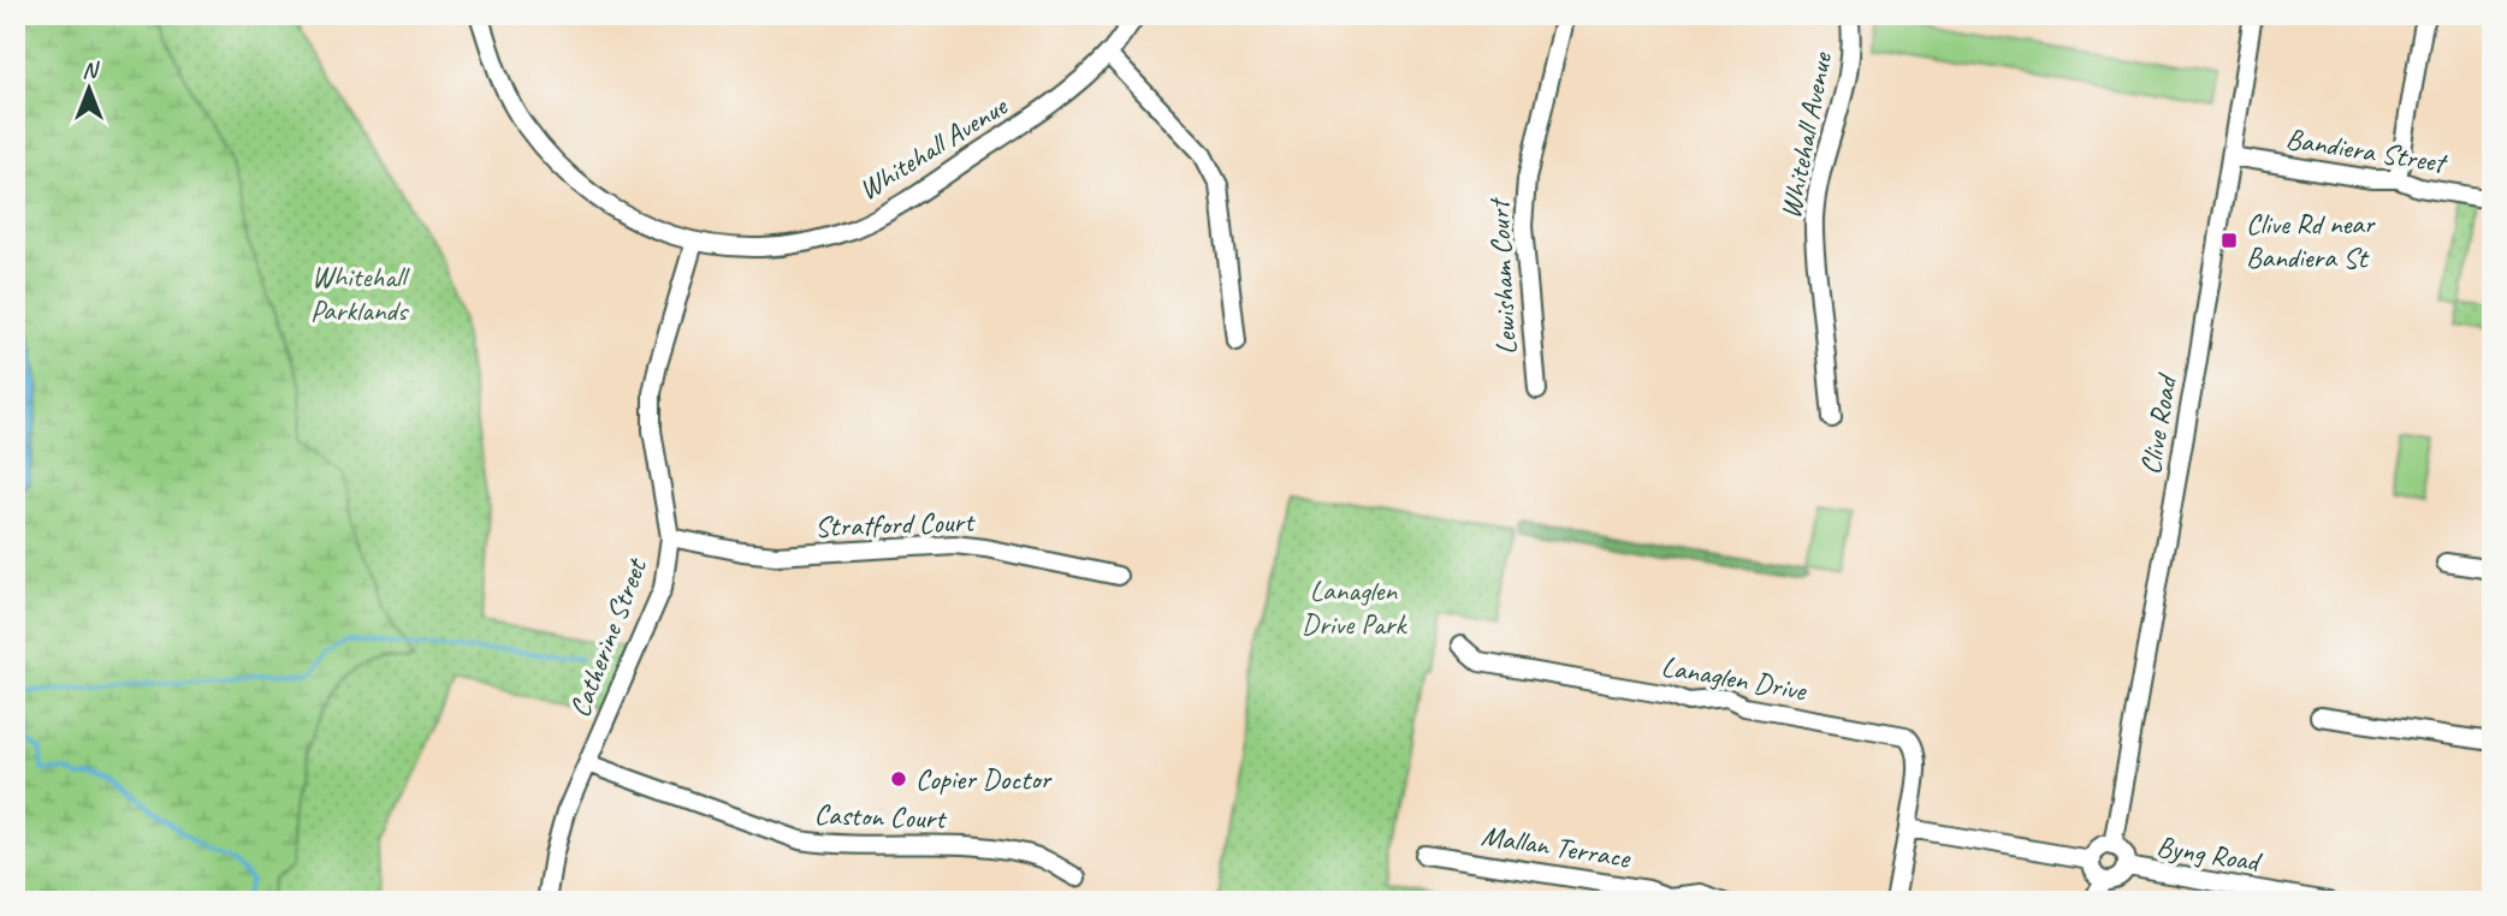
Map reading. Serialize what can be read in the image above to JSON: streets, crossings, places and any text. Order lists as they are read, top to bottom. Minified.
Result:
{"streets":{"street":["Whitehall Avenue","Bandiera Street","Lewisham Court","Clive Road","Stratford Court","Catherine Street","Lanaglen Drive","Caston Court","Mallan Terrace","Byng Road"]},"crossings":[["Whitehall Avenue","Catherine Street"],["Bandiera Street","Clive Road"],["Clive Road","Byng Road"],["Stratford Court","Catherine Street"],["Catherine Street","Caston Court"]],"parks":["Whitehall Parklands","Lanaglen Drive Park"],"places":{"transit":["Clive Rd near Bandiera St"],"other":["Copier Doctor"]},"north":"top"}
